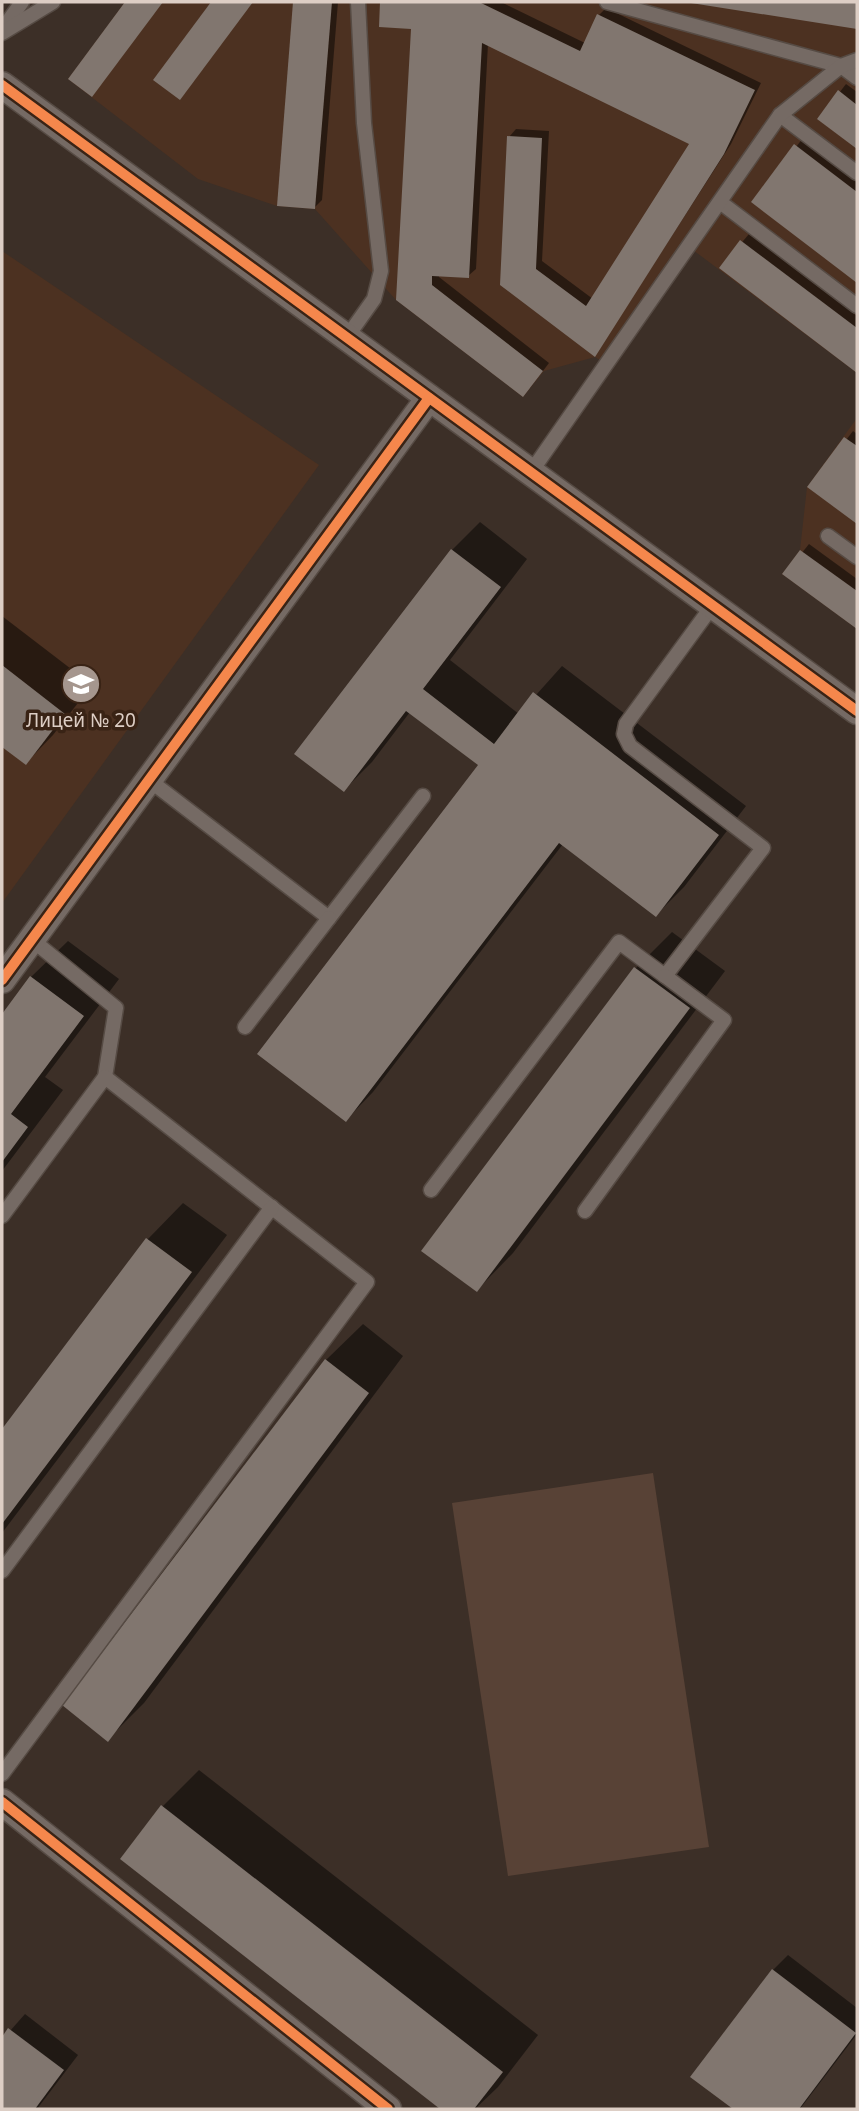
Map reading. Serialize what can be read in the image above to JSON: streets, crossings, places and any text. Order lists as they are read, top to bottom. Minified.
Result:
{"places":{"school or university":["Лицей № 20"]}}
